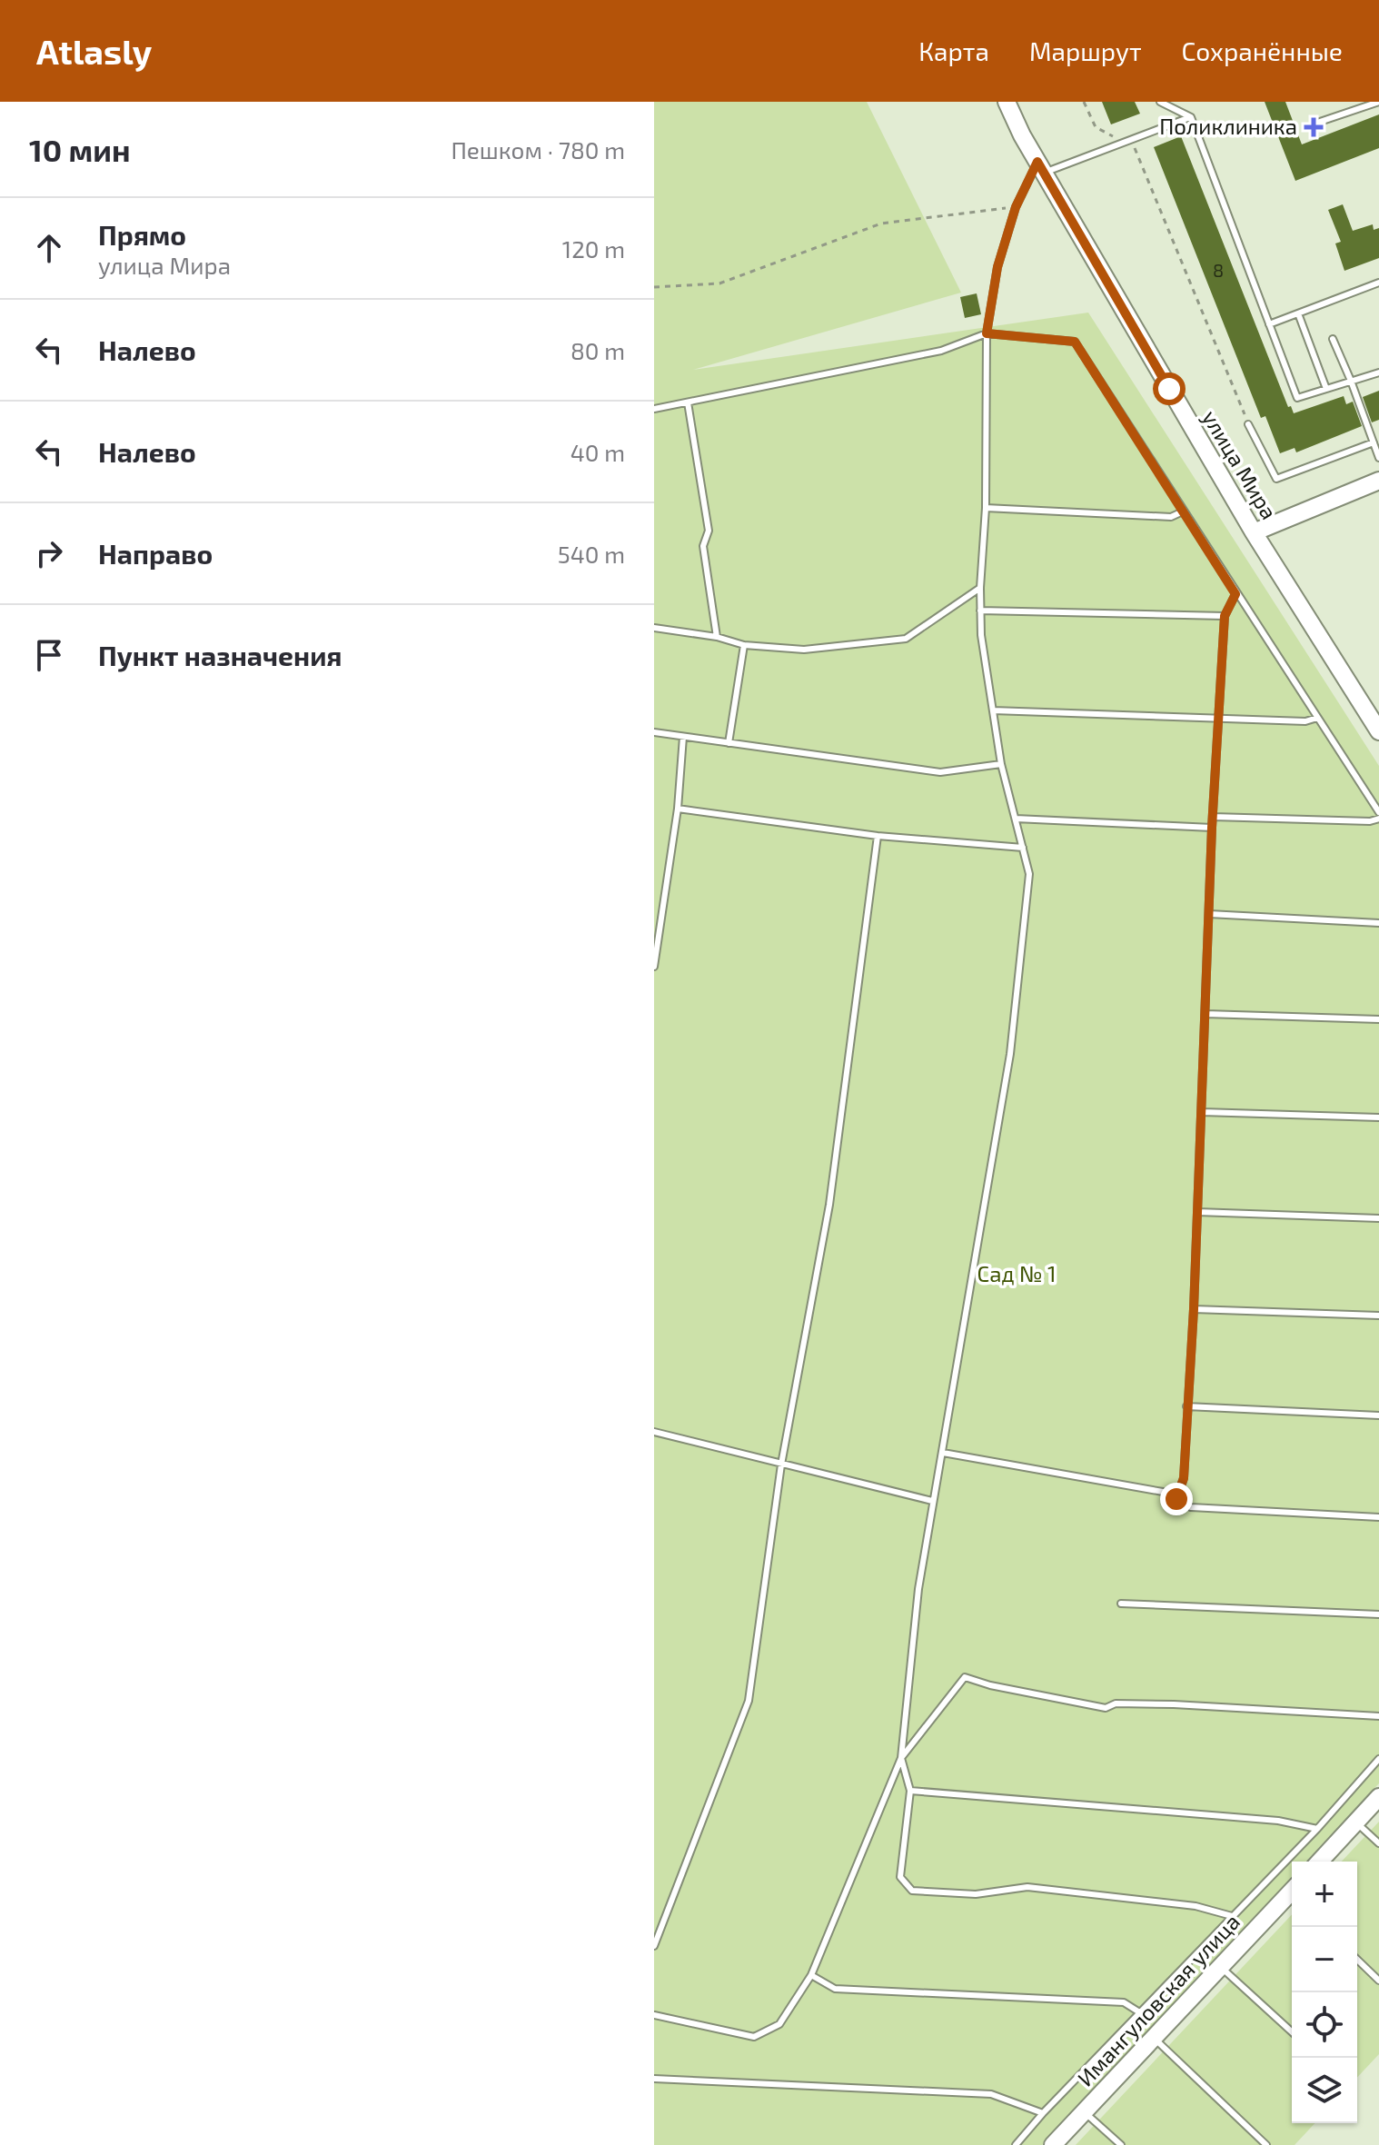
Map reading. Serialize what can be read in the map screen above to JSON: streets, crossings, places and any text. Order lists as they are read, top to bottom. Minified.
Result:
{"streets":{"main road":["улица Мира","Имангуловская улица"]},"parks":["Сад № 1"],"places":{"health":["Поликлиника"]},"house_numbers":["8"],"page":{"header":"Atlasly","nav":["Карта","Маршрут","Сохранённые"],"heading":["10 мин","Пешком · 780 m"],"list":[["Прямо","улица Мира","120 m"],["Налево","80 m"],["Налево","40 m"],["Направо","540 m"],"Пункт назначения"],"map_buttons":["+","−"]}}
